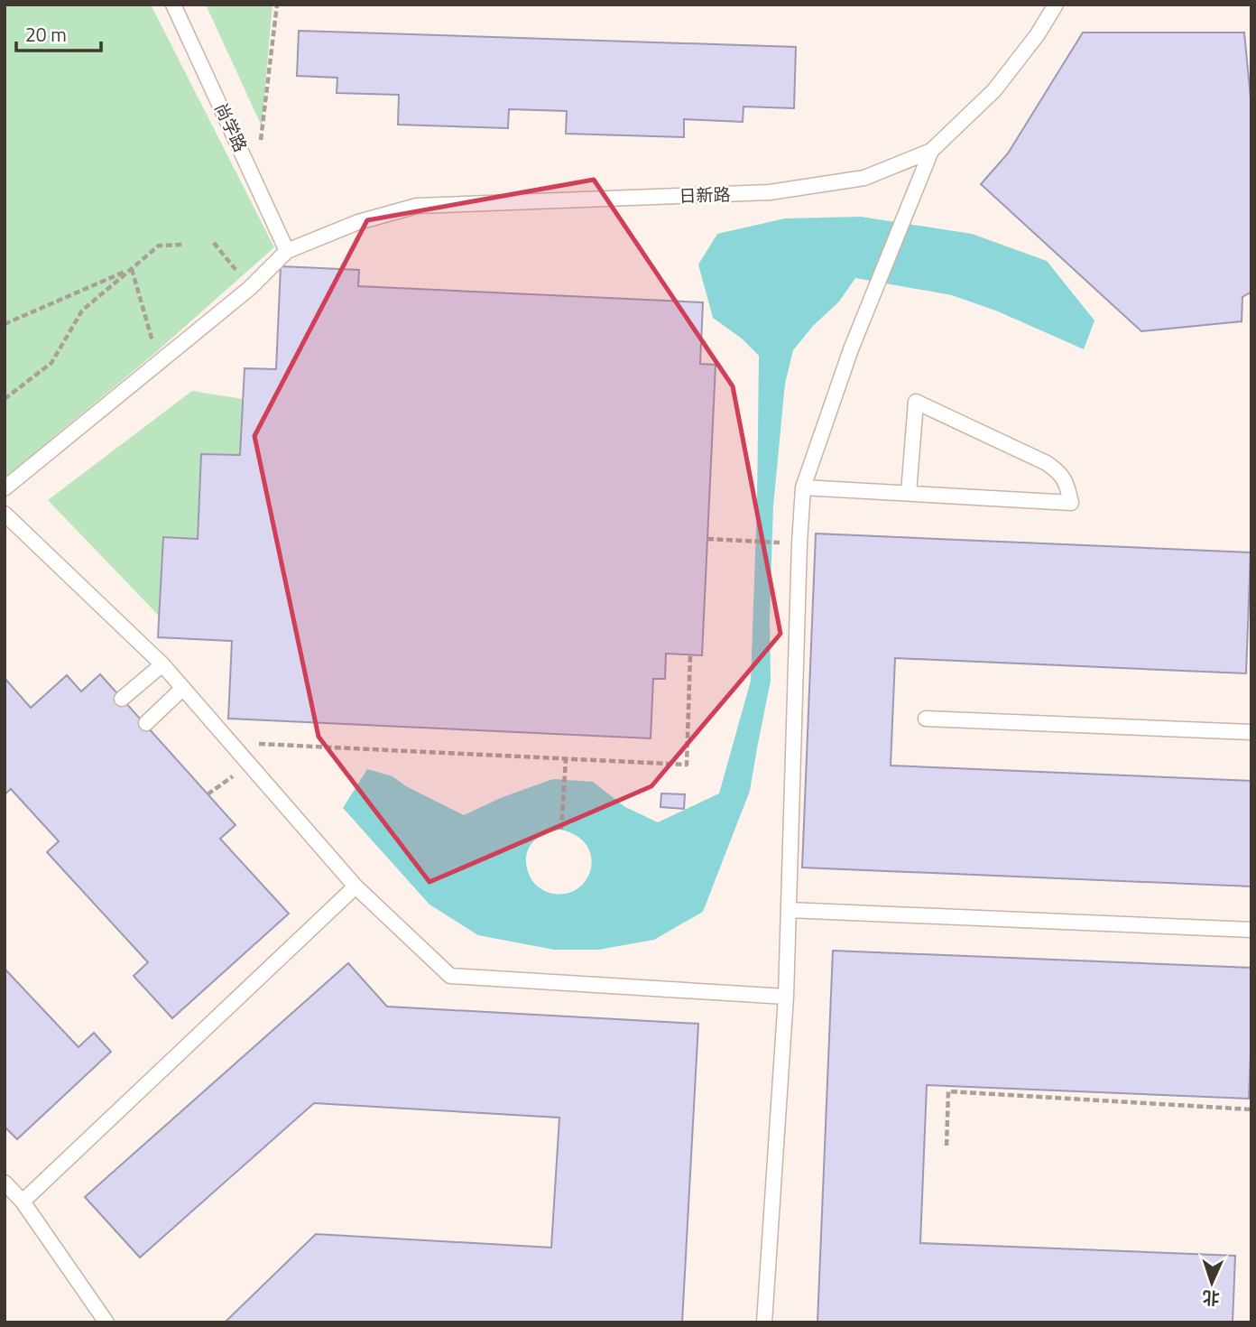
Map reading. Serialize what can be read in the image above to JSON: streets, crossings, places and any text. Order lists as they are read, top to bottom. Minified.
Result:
{"streets":{"lane":["尚学路","日新路"]},"crossings":[["尚学路","日新路"]],"scale_bar":"20 m","north":"bottom"}
